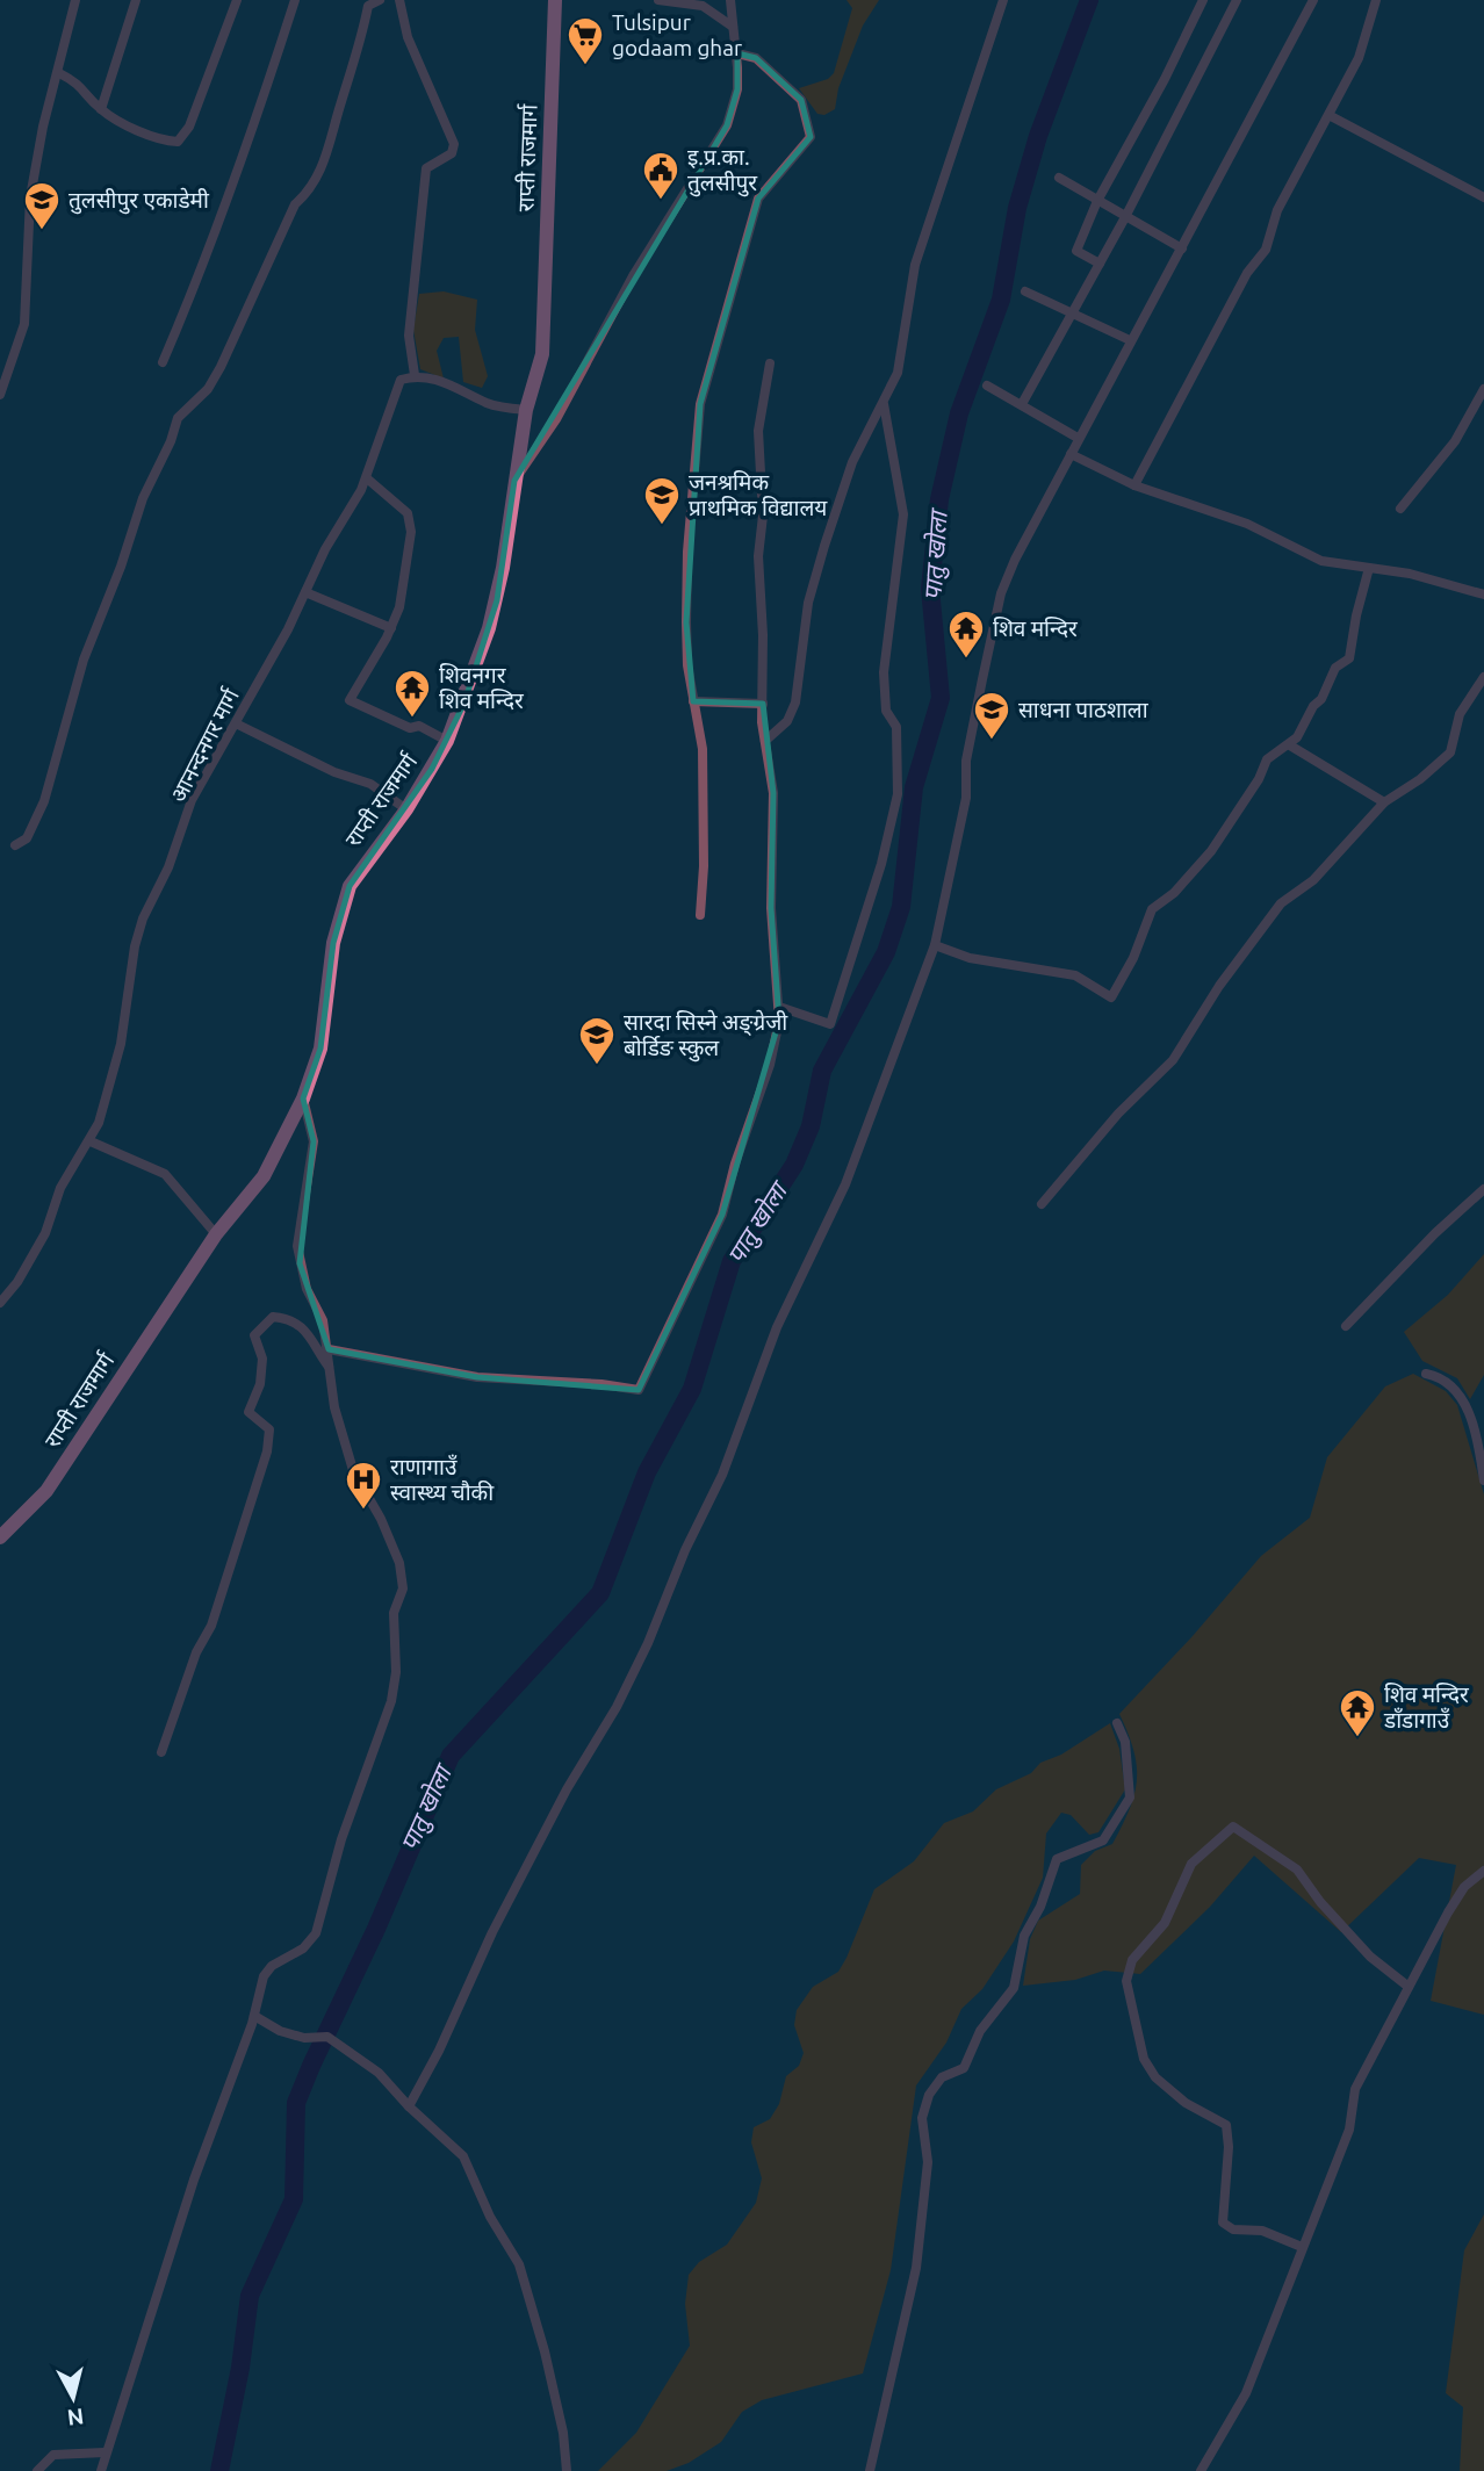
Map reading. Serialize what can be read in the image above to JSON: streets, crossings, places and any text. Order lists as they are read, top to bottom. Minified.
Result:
{"streets":{"main road":["राप्ती राजमार्ग"],"street":["आनन्दनगर मार्ग"]},"water":["पातु खोला"],"places":{"supermarket":["Tulsipur godaam ghar"],"public building":["इ.प्र.का. तुलसीपुर"],"school or university":["तुलसीपुर एकाडेमी","जनश्रमिक प्राथमिक विद्यालय","साधना पाठशाला","सारदा सिस्ने अङ्ग्रेजी बोर्डिङ स्कुल"],"temple":["शिव मन्दिर","शिवनगर शिव मन्दिर","शिव मन्दिर डाँडागाउँ"],"hospital":["राणागाउँ स्वास्थ्य चौकी"]},"north":"bottom"}
